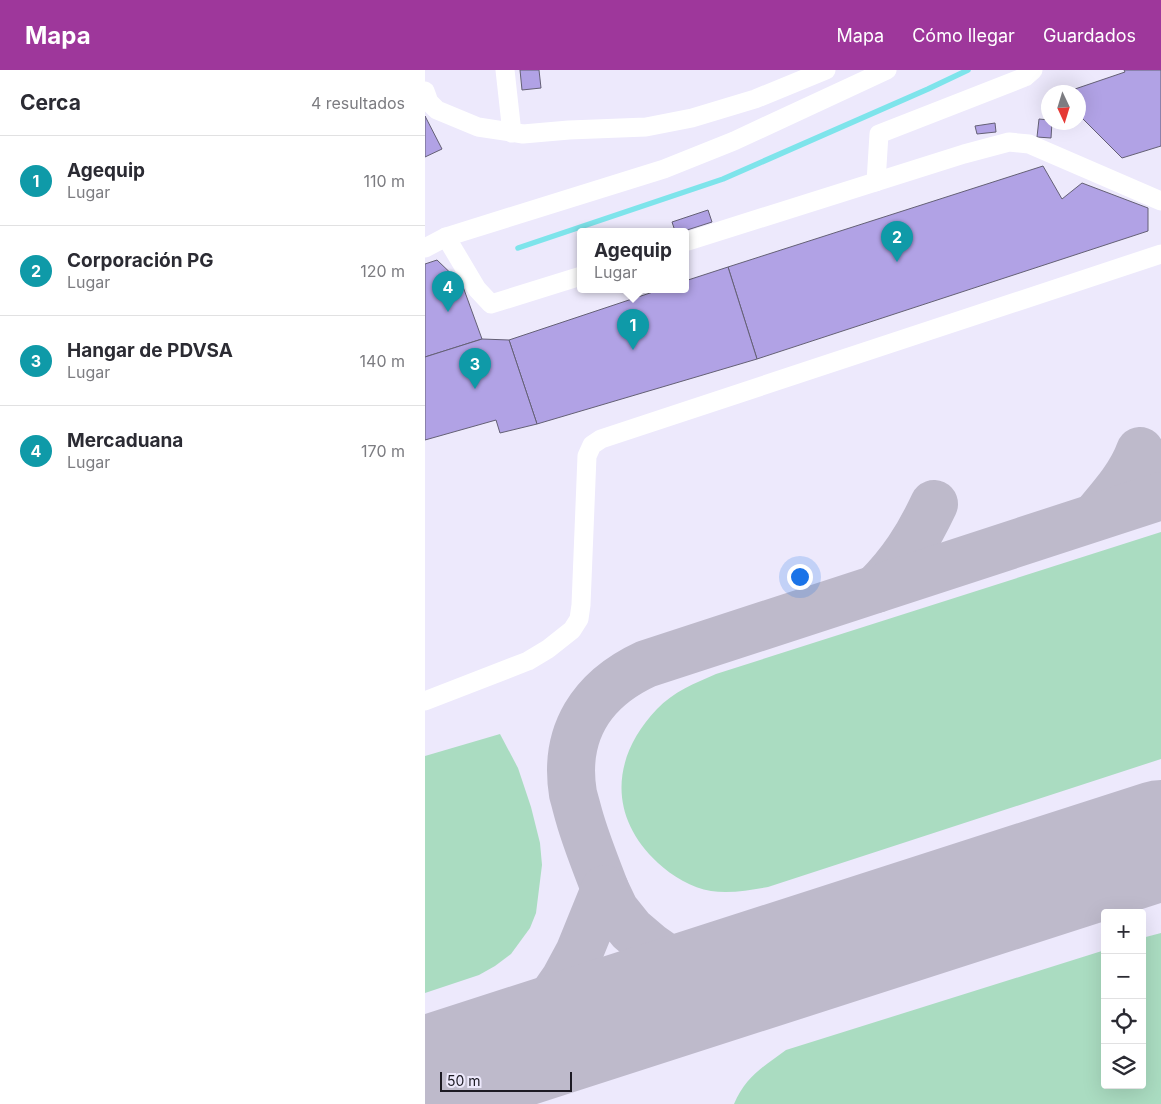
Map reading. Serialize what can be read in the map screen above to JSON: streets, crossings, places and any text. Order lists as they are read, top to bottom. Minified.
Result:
{"scale_bar":"50 m","north":"bottom","page":{"header":"Mapa","nav":["Mapa","Cómo llegar","Guardados"],"heading":["Cerca","4 resultados"],"list":[{"mark":"1","name":"Agequip","note":"Lugar","value":"110 m"},{"mark":"2","name":"Corporación PG","note":"Lugar","value":"120 m"},{"mark":"3","name":"Hangar de PDVSA","note":"Lugar","value":"140 m"},{"mark":"4","name":"Mercaduana","note":"Lugar","value":"170 m"}],"pins":["2","4","1","3"],"popup":["Agequip","Lugar"],"map_buttons":["+","−"],"scale":"50 m"}}
